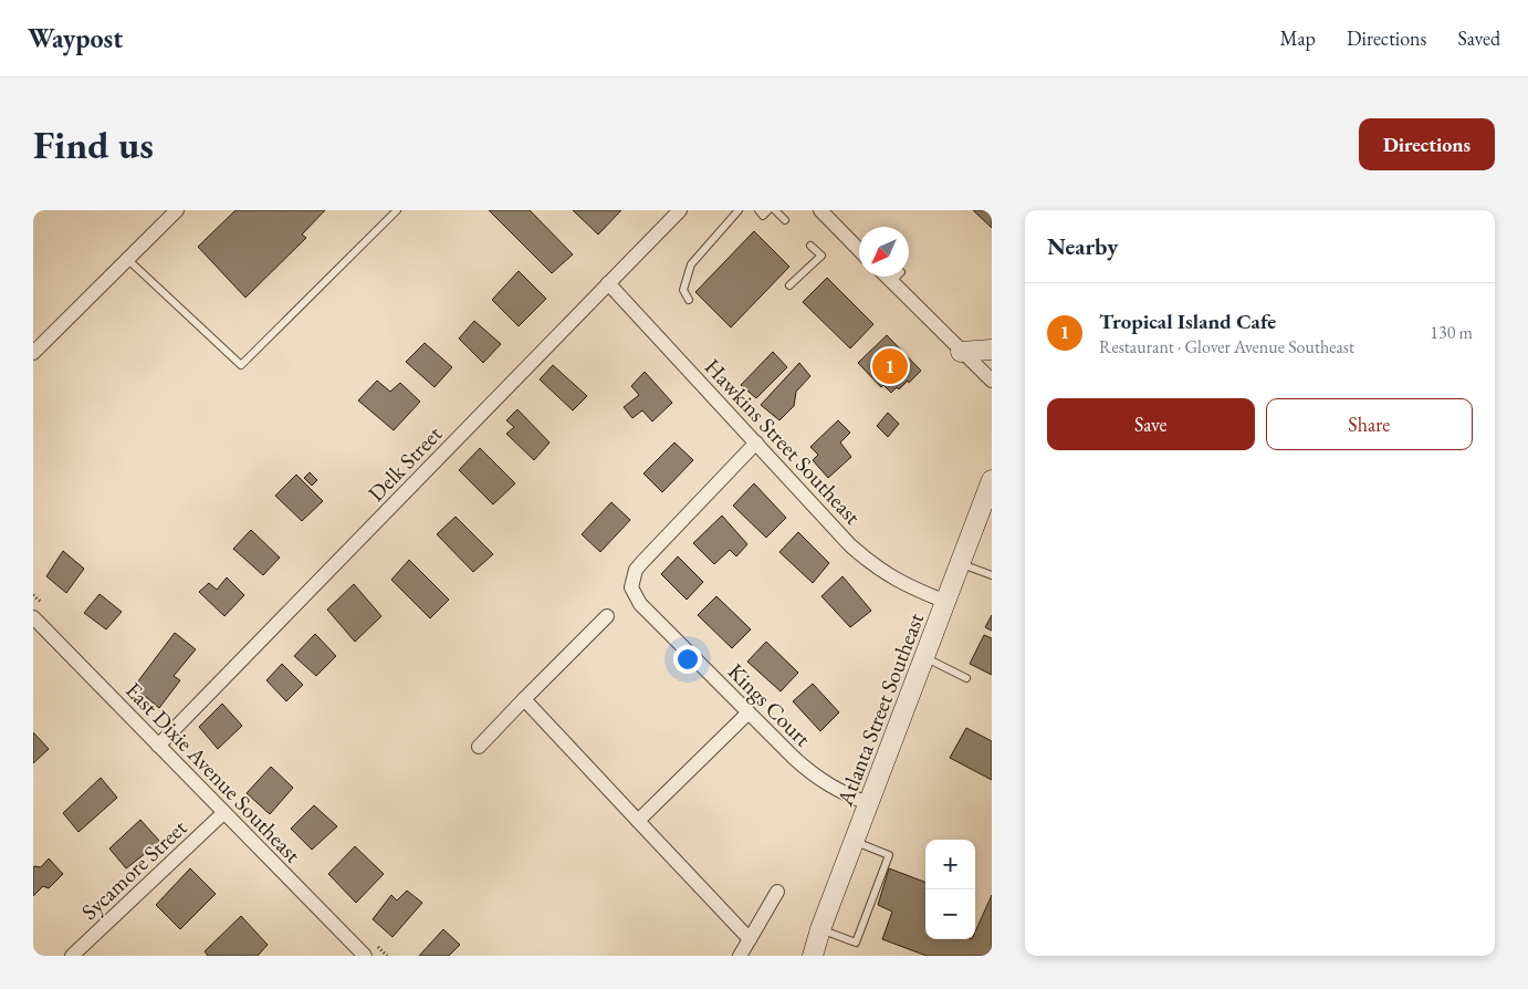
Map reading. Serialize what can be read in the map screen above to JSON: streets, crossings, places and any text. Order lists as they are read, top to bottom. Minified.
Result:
{"streets":{"main road":["Atlanta Street Southeast"],"street":["Hawkins Street Southeast","Delk Street","Kings Court","East Dixie Avenue Southeast","Sycamore Street"]},"crossings":[["Hawkins Street Southeast","Delk Street"],["Hawkins Street Southeast","Kings Court"],["Hawkins Street Southeast","Atlanta Street Southeast"],["Delk Street","East Dixie Avenue Southeast"],["Kings Court","Atlanta Street Southeast"],["East Dixie Avenue Southeast","Sycamore Street"]],"north":"bottom left","page":{"header":"Waypost","nav":["Map","Directions","Saved"],"buttons":["Directions",["Save","Share"]],"title":"Find us","heading":"Nearby","list":[{"mark":"1","name":"Tropical Island Cafe","note":"Restaurant · Glover Avenue Southeast","value":"130 m"}],"pins":"1","map_buttons":["+","−"]}}
